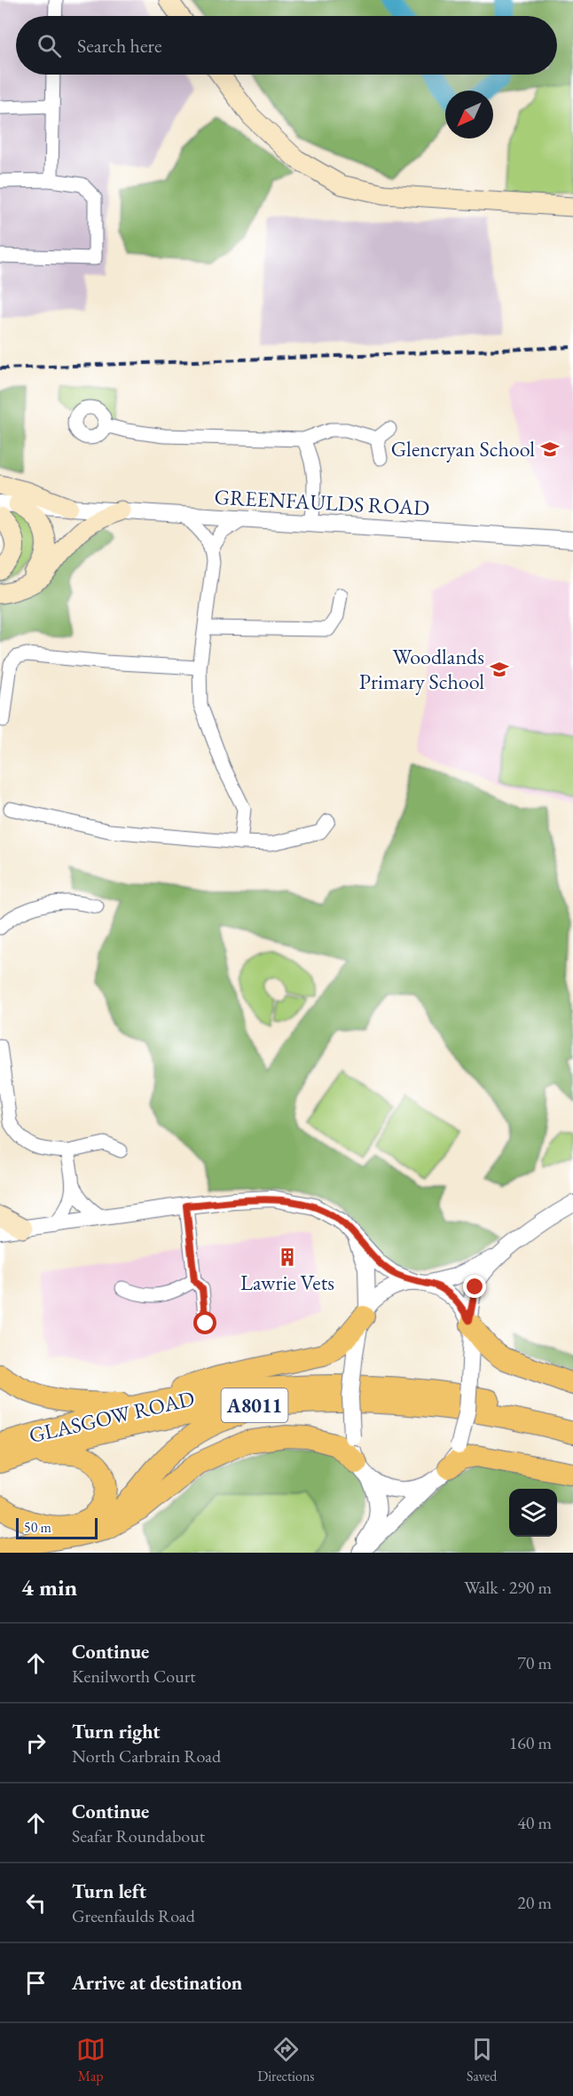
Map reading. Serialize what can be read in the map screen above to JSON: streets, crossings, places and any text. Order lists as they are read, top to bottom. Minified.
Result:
{"streets":{"main road":["A8011","GLASGOW ROAD"],"street":["GREENFAULDS ROAD"]},"places":{"school or university":["Glencryan School","Woodlands Primary School"],"building":["Lawrie Vets"]},"scale_bar":"50 m","north":"bottom left","page":{"search":"Search here","scale":"50 m","heading":["4 min","Walk · 290 m"],"list":[["Continue","Kenilworth Court","70 m"],["Turn right","North Carbrain Road","160 m"],["Continue","Seafar Roundabout","40 m"],["Turn left","Greenfaulds Road","20 m"],"Arrive at destination"],"nav":["Map","Directions","Saved"]}}
